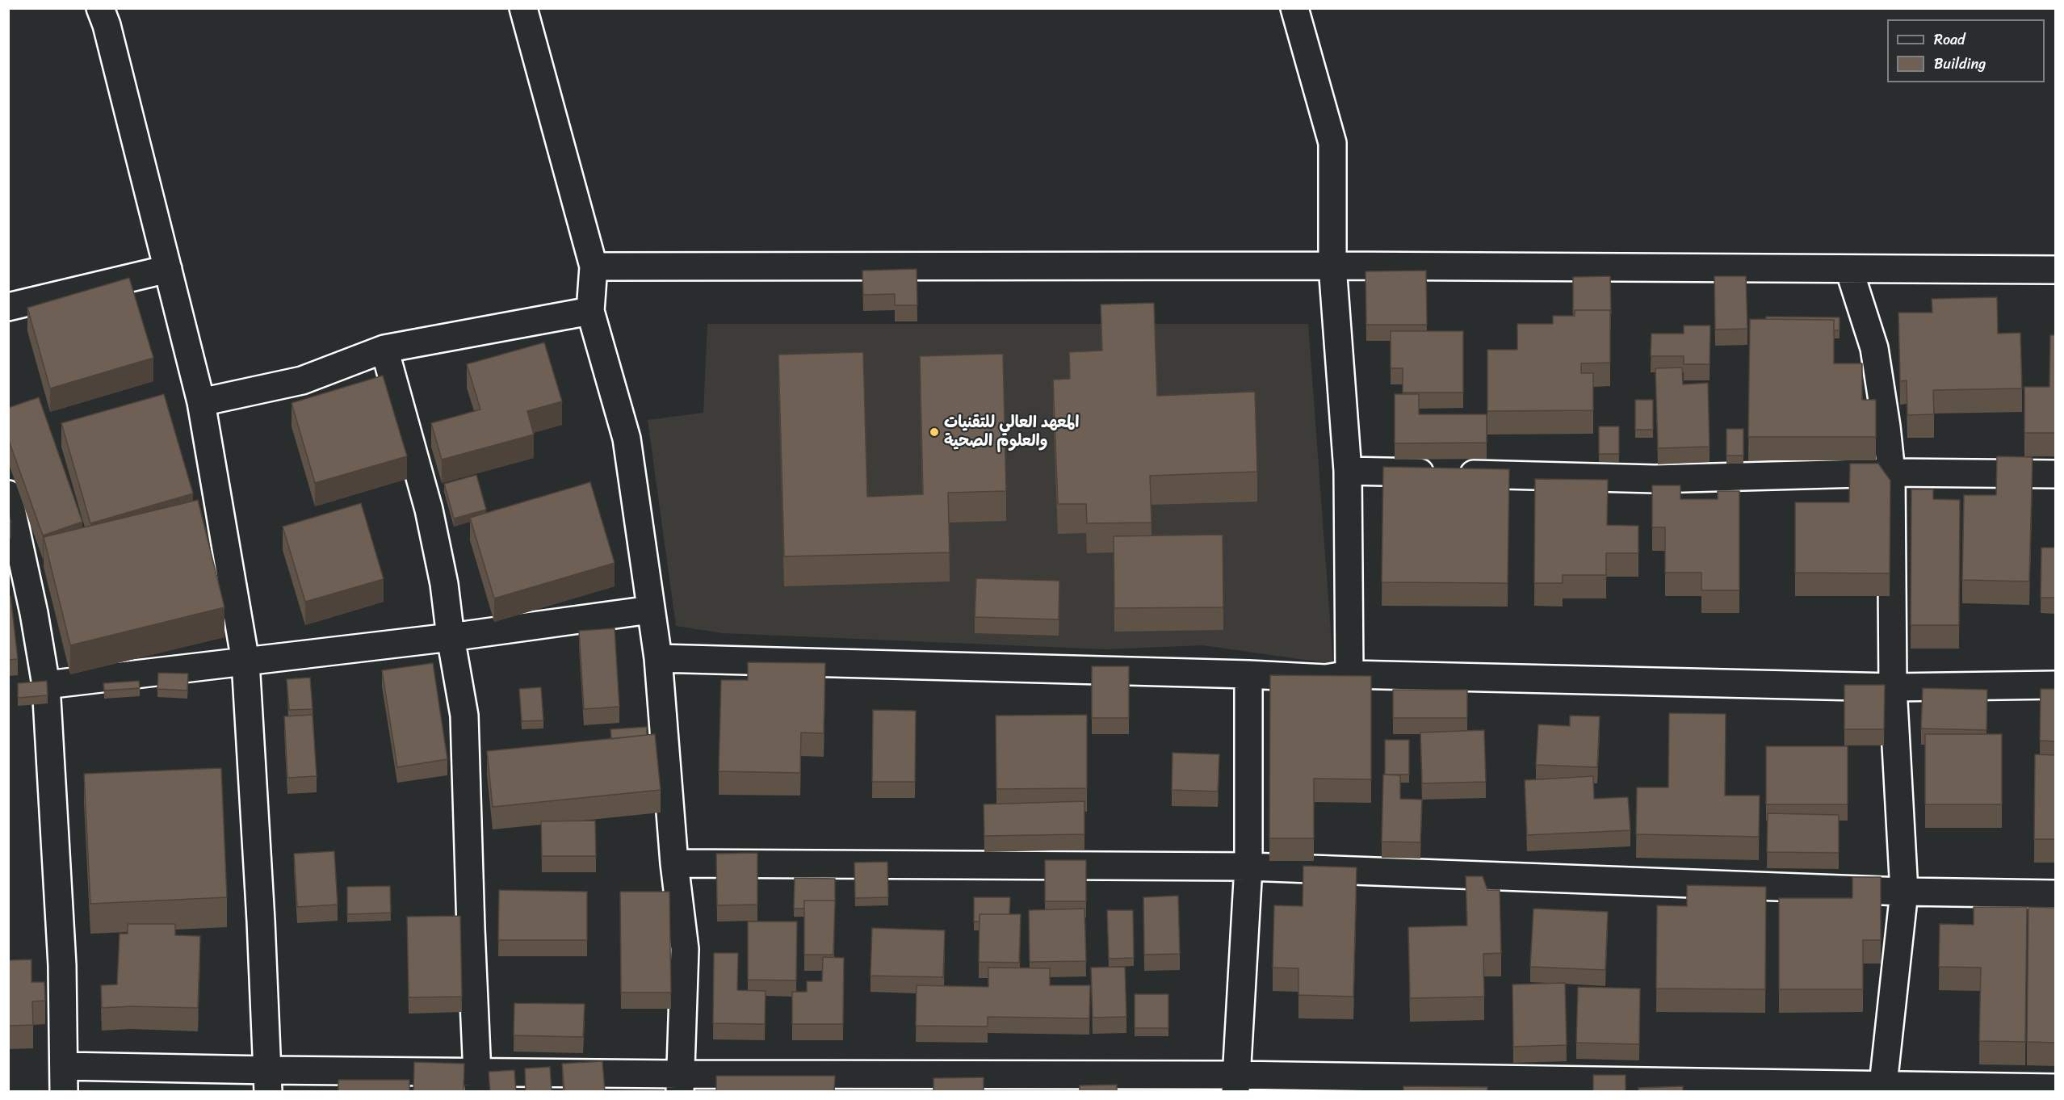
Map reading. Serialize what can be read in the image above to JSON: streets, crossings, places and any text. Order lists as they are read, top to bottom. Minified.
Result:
{"places":["المعهد العالي للتقنيات والعلوم الصحية"],"legend":["Road","Building"]}
